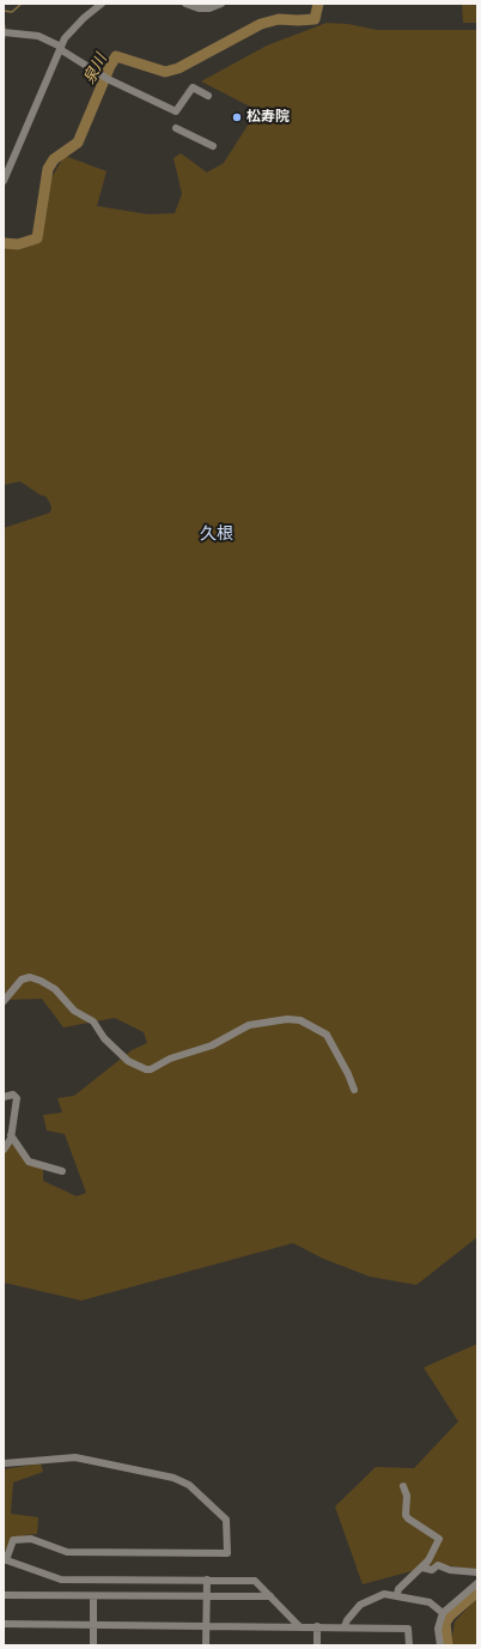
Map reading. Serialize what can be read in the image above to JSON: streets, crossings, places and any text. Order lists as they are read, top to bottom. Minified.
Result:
{"districts":["久根"],"water":["泉川"],"places":["松寿院"]}
